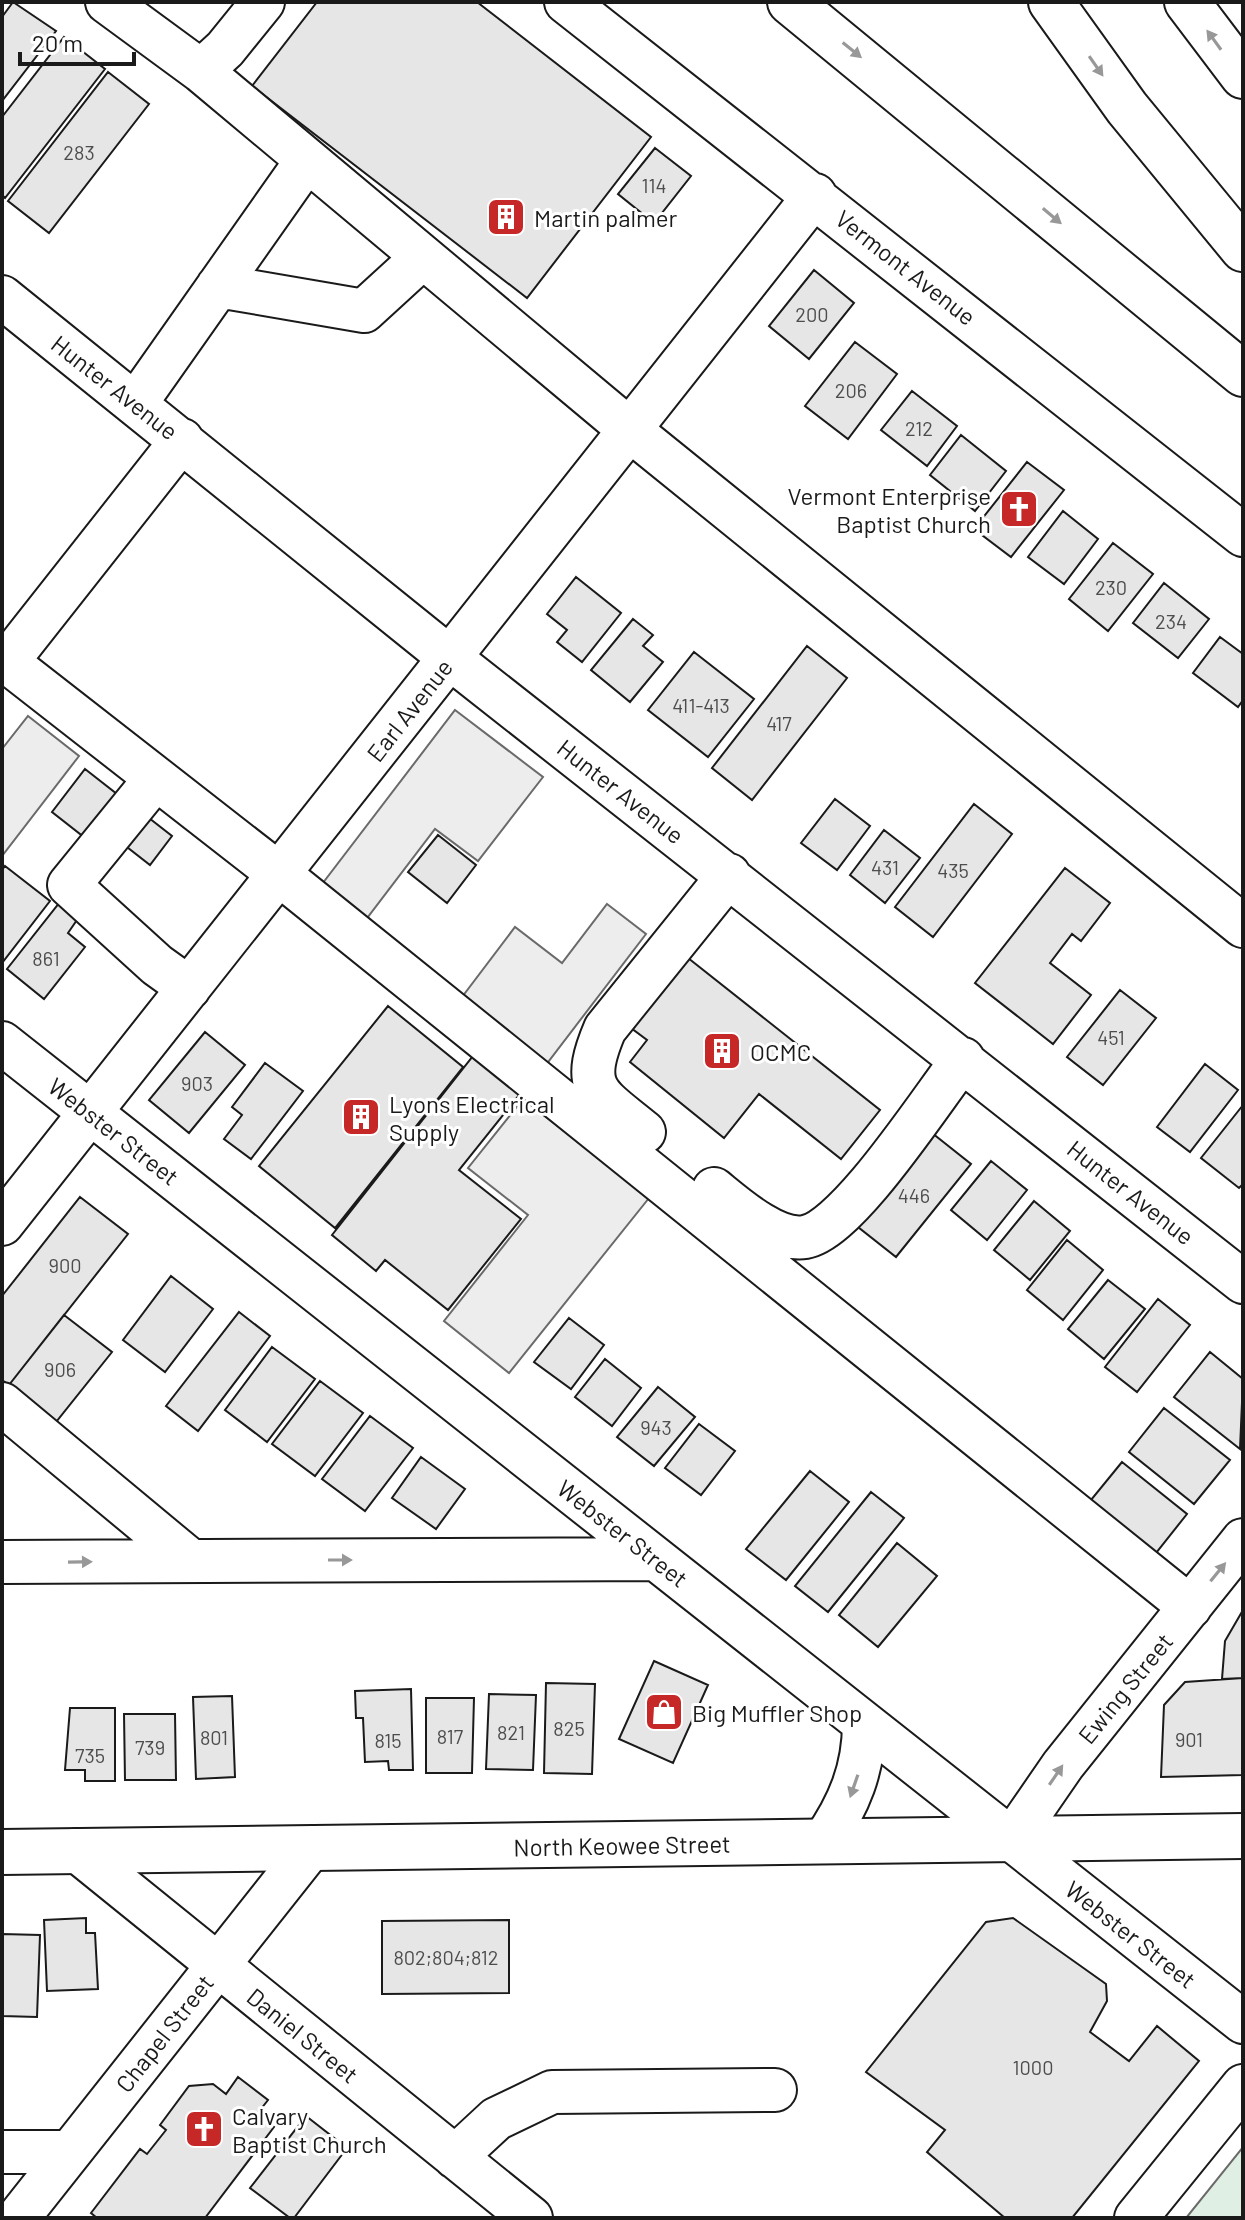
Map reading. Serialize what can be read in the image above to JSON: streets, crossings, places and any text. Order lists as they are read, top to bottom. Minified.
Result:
{"streets":{"main road":["North Keowee Street"],"street":["Vermont Avenue","Hunter Avenue","Earl Avenue","Webster Street","Ewing Street","Chapel Street","Daniel Street"]},"crossings":[["Vermont Avenue","Earl Avenue"],["Hunter Avenue","Earl Avenue"],["Earl Avenue","Webster Street"],["Webster Street","Ewing Street"],["Webster Street","North Keowee Street"],["Ewing Street","North Keowee Street"],["North Keowee Street","Chapel Street"],["North Keowee Street","Daniel Street"],["Chapel Street","Daniel Street"]],"one_way":["Ewing Street"],"places":{"building":["Martin palmer","OCMC","Lyons Electrical Supply"],"church":["Vermont Enterprise Baptist Church","Calvary Baptist Church"],"shop":["Big Muffler Shop"]},"house_numbers":["283","114","200","206","212","230","234","411-413","417","431","435","861","451","903","446","900","906","943","825","821","817","801","901","815","739","735","802;804;812","1000"],"scale_bar":"20 m"}
